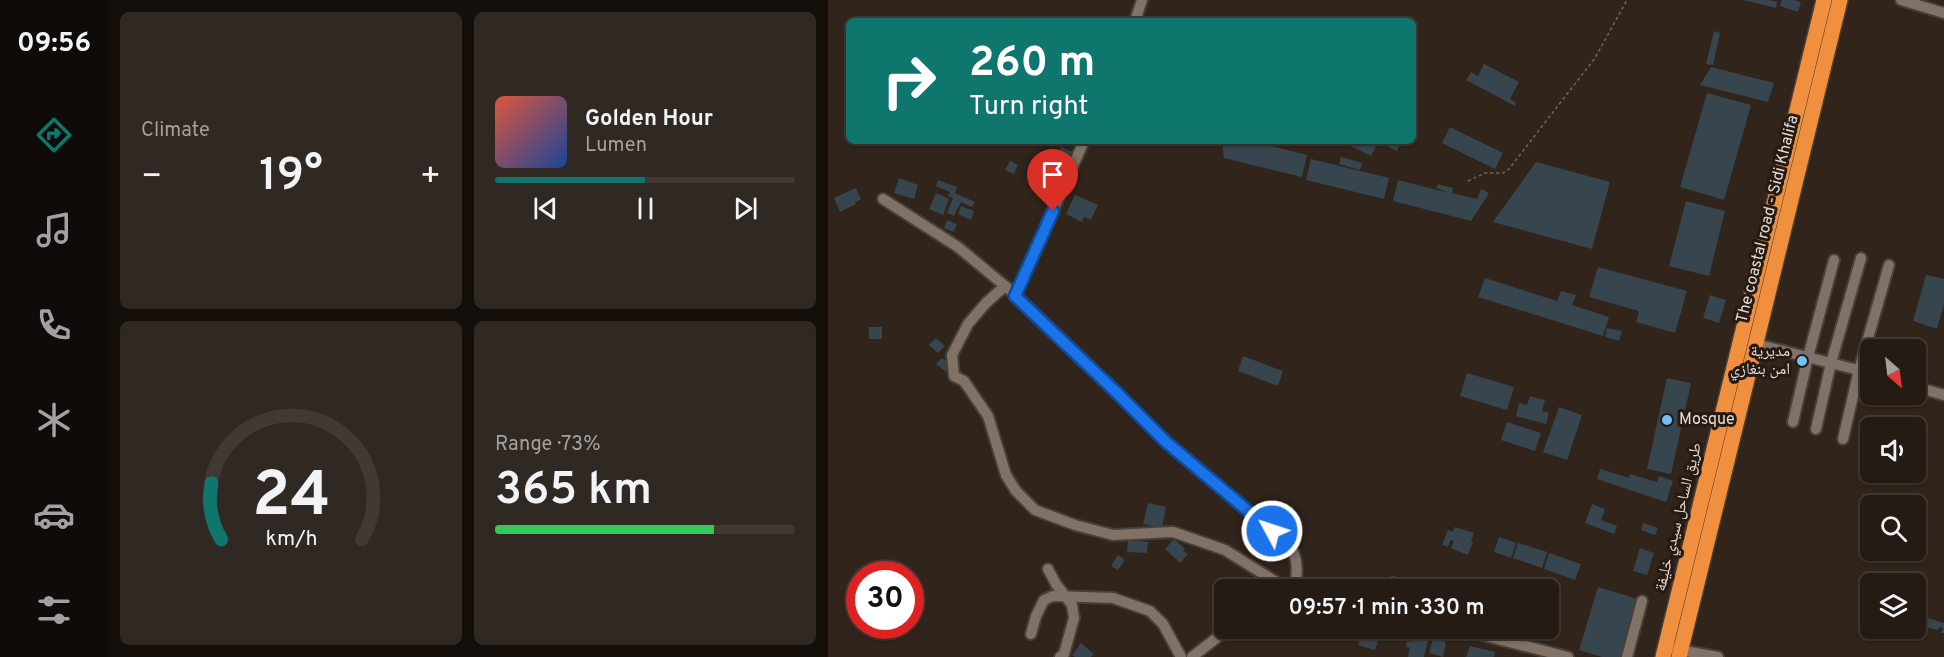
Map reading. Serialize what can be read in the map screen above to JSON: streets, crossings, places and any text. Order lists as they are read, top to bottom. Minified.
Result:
{"streets":{"highway":["The coastal road - Sidi Khalifa","طريق الساحل سيدي خليفة"]},"crossings":[["The coastal road - Sidi Khalifa","طريق الساحل سيدي خليفة"]],"places":["مديرية امن بنغازي","Mosque"],"north":"bottom right","page":{"tabs":"09:56","tile":["Climate",["Range · 73%","365 km"]],"turn":["260 m","Turn right"],"song":["Golden Hour","Lumen"],"heat":["−","19°","+"],"limit":"30","trip":"09:57 · 1 min · 330 m","gauge":["24","km/h"]}}
